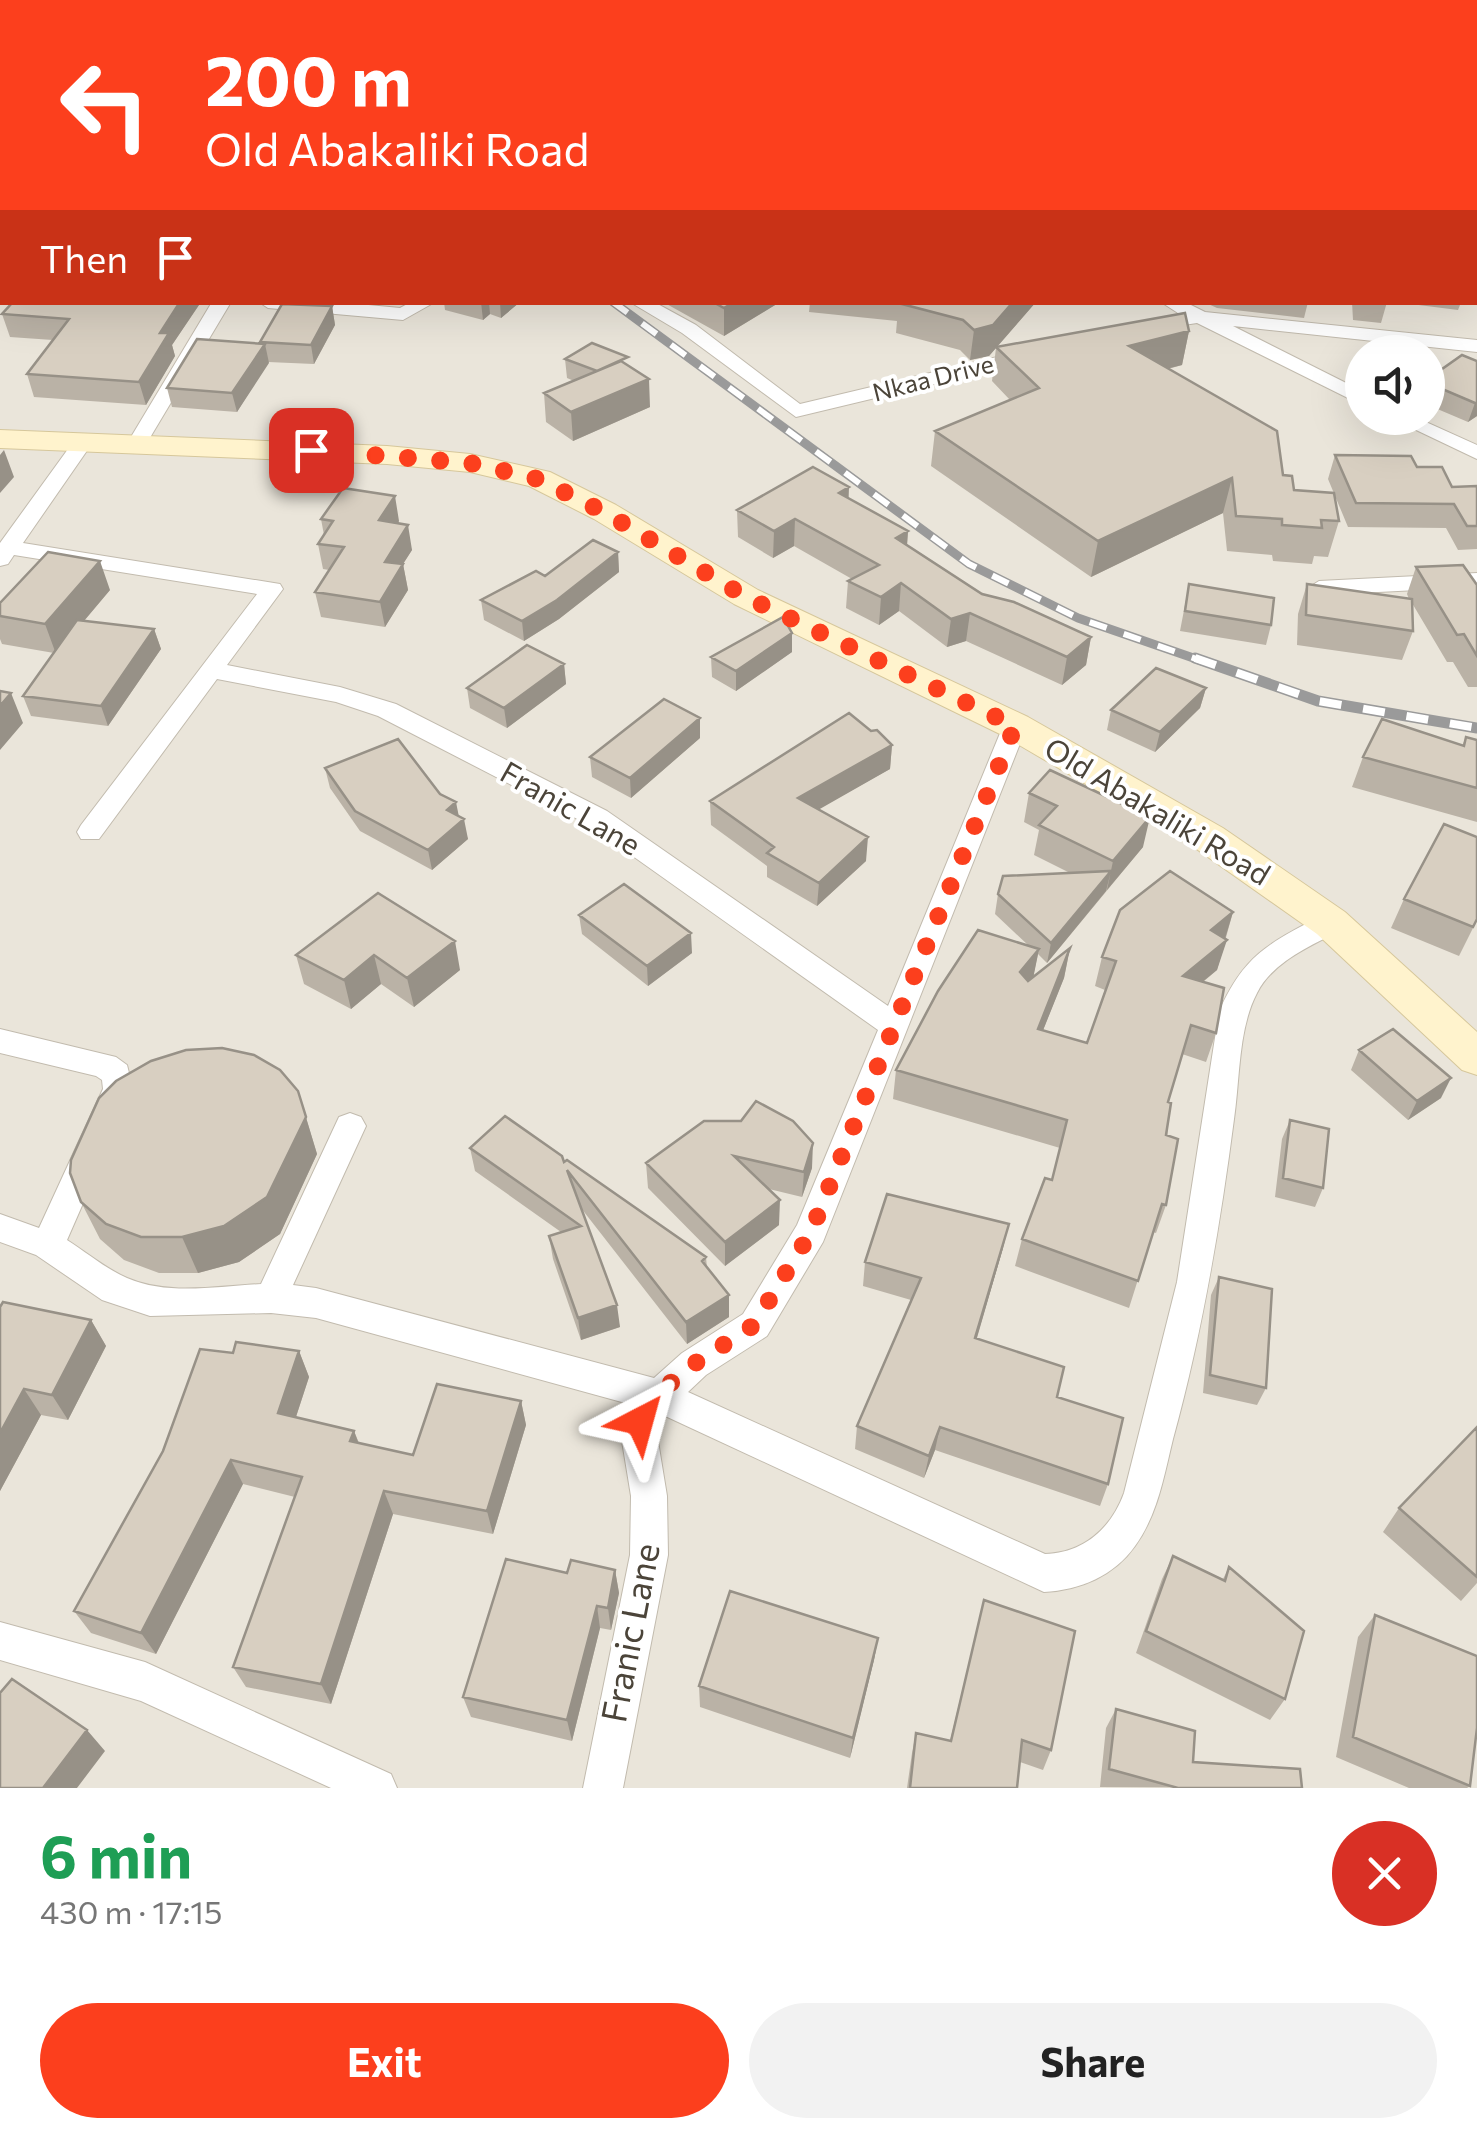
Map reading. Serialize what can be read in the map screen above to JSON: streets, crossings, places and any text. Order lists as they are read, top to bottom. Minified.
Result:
{"streets":{"main road":["Old Abakaliki Road"],"street":["Nkaa Drive","Franic Lane"]},"crossings":[["Franic Lane","Old Abakaliki Road"]],"page":{"turn":["200 m","Old Abakaliki Road"],"then":"Then","heading":["6 min","430 m · 17:15"],"buttons":["Exit","Share"]}}
